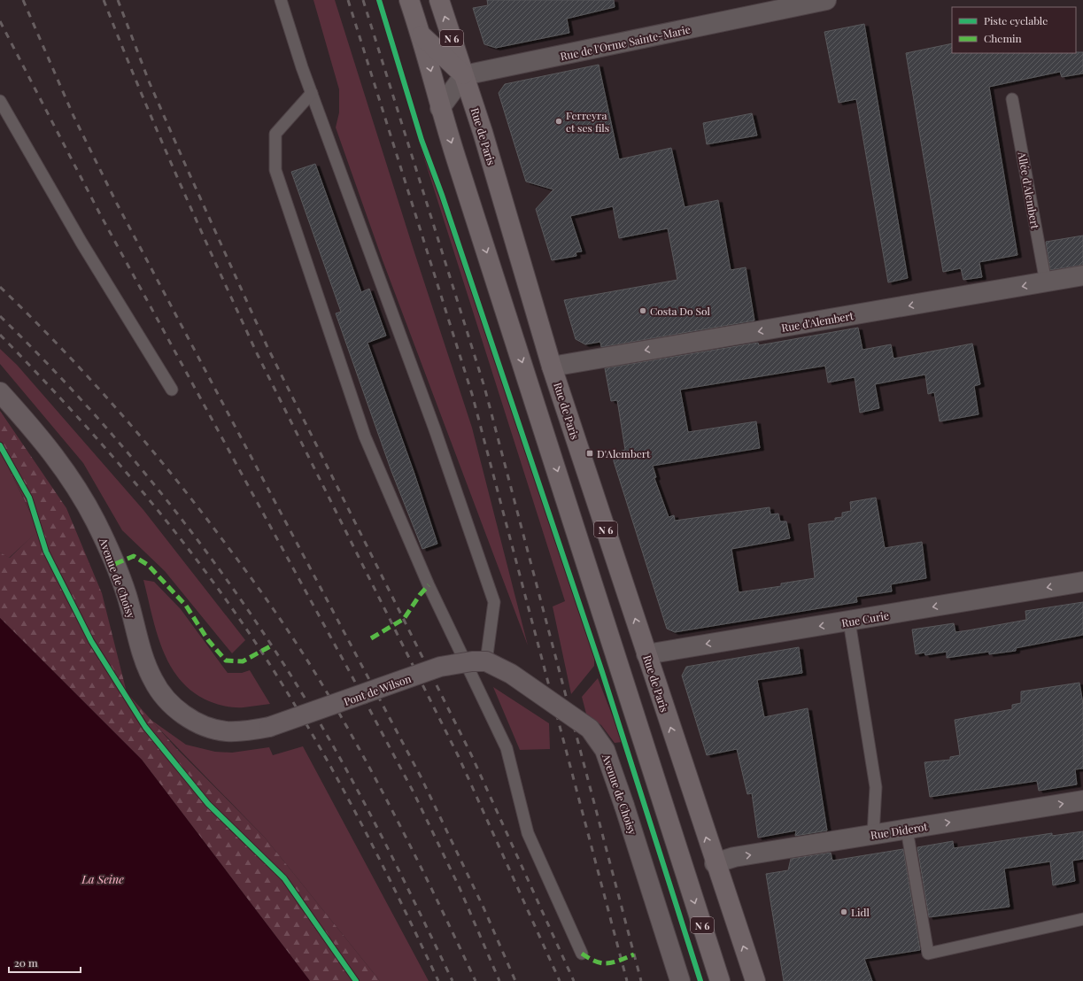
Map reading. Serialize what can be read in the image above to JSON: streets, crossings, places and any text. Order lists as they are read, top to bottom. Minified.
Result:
{"streets":{"main road":["N 6","Rue de Paris","Avenue de Choisy","Pont de Wilson"],"street":["Rue de l'Orme Sainte-Marie","Rue d'Alembert","Rue Curie","Rue Diderot"],"lane":["Allée d'Alembert"]},"crossings":[["N 6","Rue de l'Orme Sainte-Marie"],["N 6","Rue de Paris"],["Rue de l'Orme Sainte-Marie","Rue de Paris"],["Rue de Paris","Rue d'Alembert"],["Rue de Paris","Rue Curie"],["Rue de Paris","Rue Diderot"],["Allée d'Alembert","Rue d'Alembert"],["Avenue de Choisy","Pont de Wilson"]],"one_way":["Rue d'Alembert","Rue Curie","Rue Diderot"],"water":["La Seine"],"places":{"other":["Ferreyra et ses fils","Costa Do Sol","Lidl"],"transit":["D'Alembert"]},"legend":["Piste cyclable","Chemin"],"scale_bar":"20 m"}
